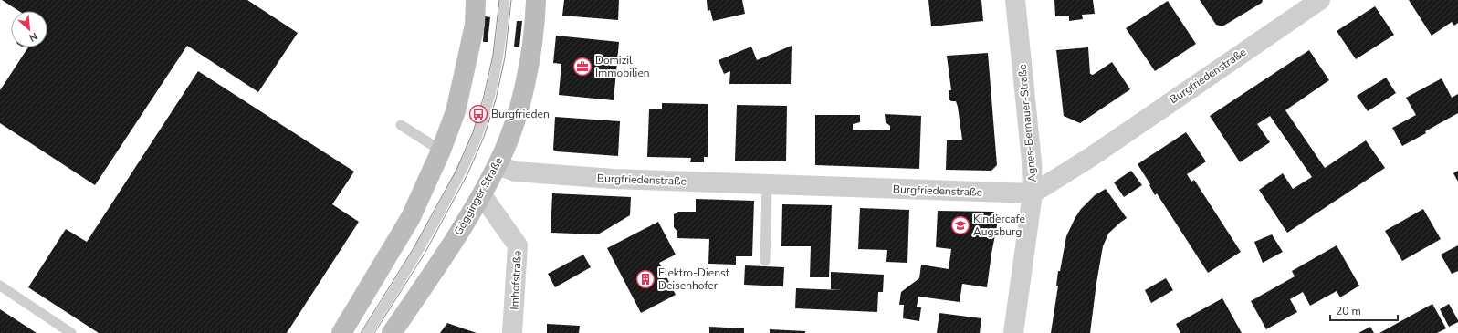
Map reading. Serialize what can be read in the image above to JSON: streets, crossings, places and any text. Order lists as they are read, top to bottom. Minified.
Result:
{"streets":{"main road":["Gögginger Straße"],"street":["Burgfriedenstraße","Agnes-Bernauer-Straße","Imhofstraße"]},"crossings":[["Burgfriedenstraße","Agnes-Bernauer-Straße"],["Burgfriedenstraße","Gögginger Straße"],["Gögginger Straße","Imhofstraße"]],"places":{"office":["Domizil Immobilien"],"bus stop":["Burgfrieden"],"school or university":["Kindercafé Augsburg"],"building":["Elektro-Dienst Deisenhofer"]},"scale_bar":"20 m","north":"bottom right"}
